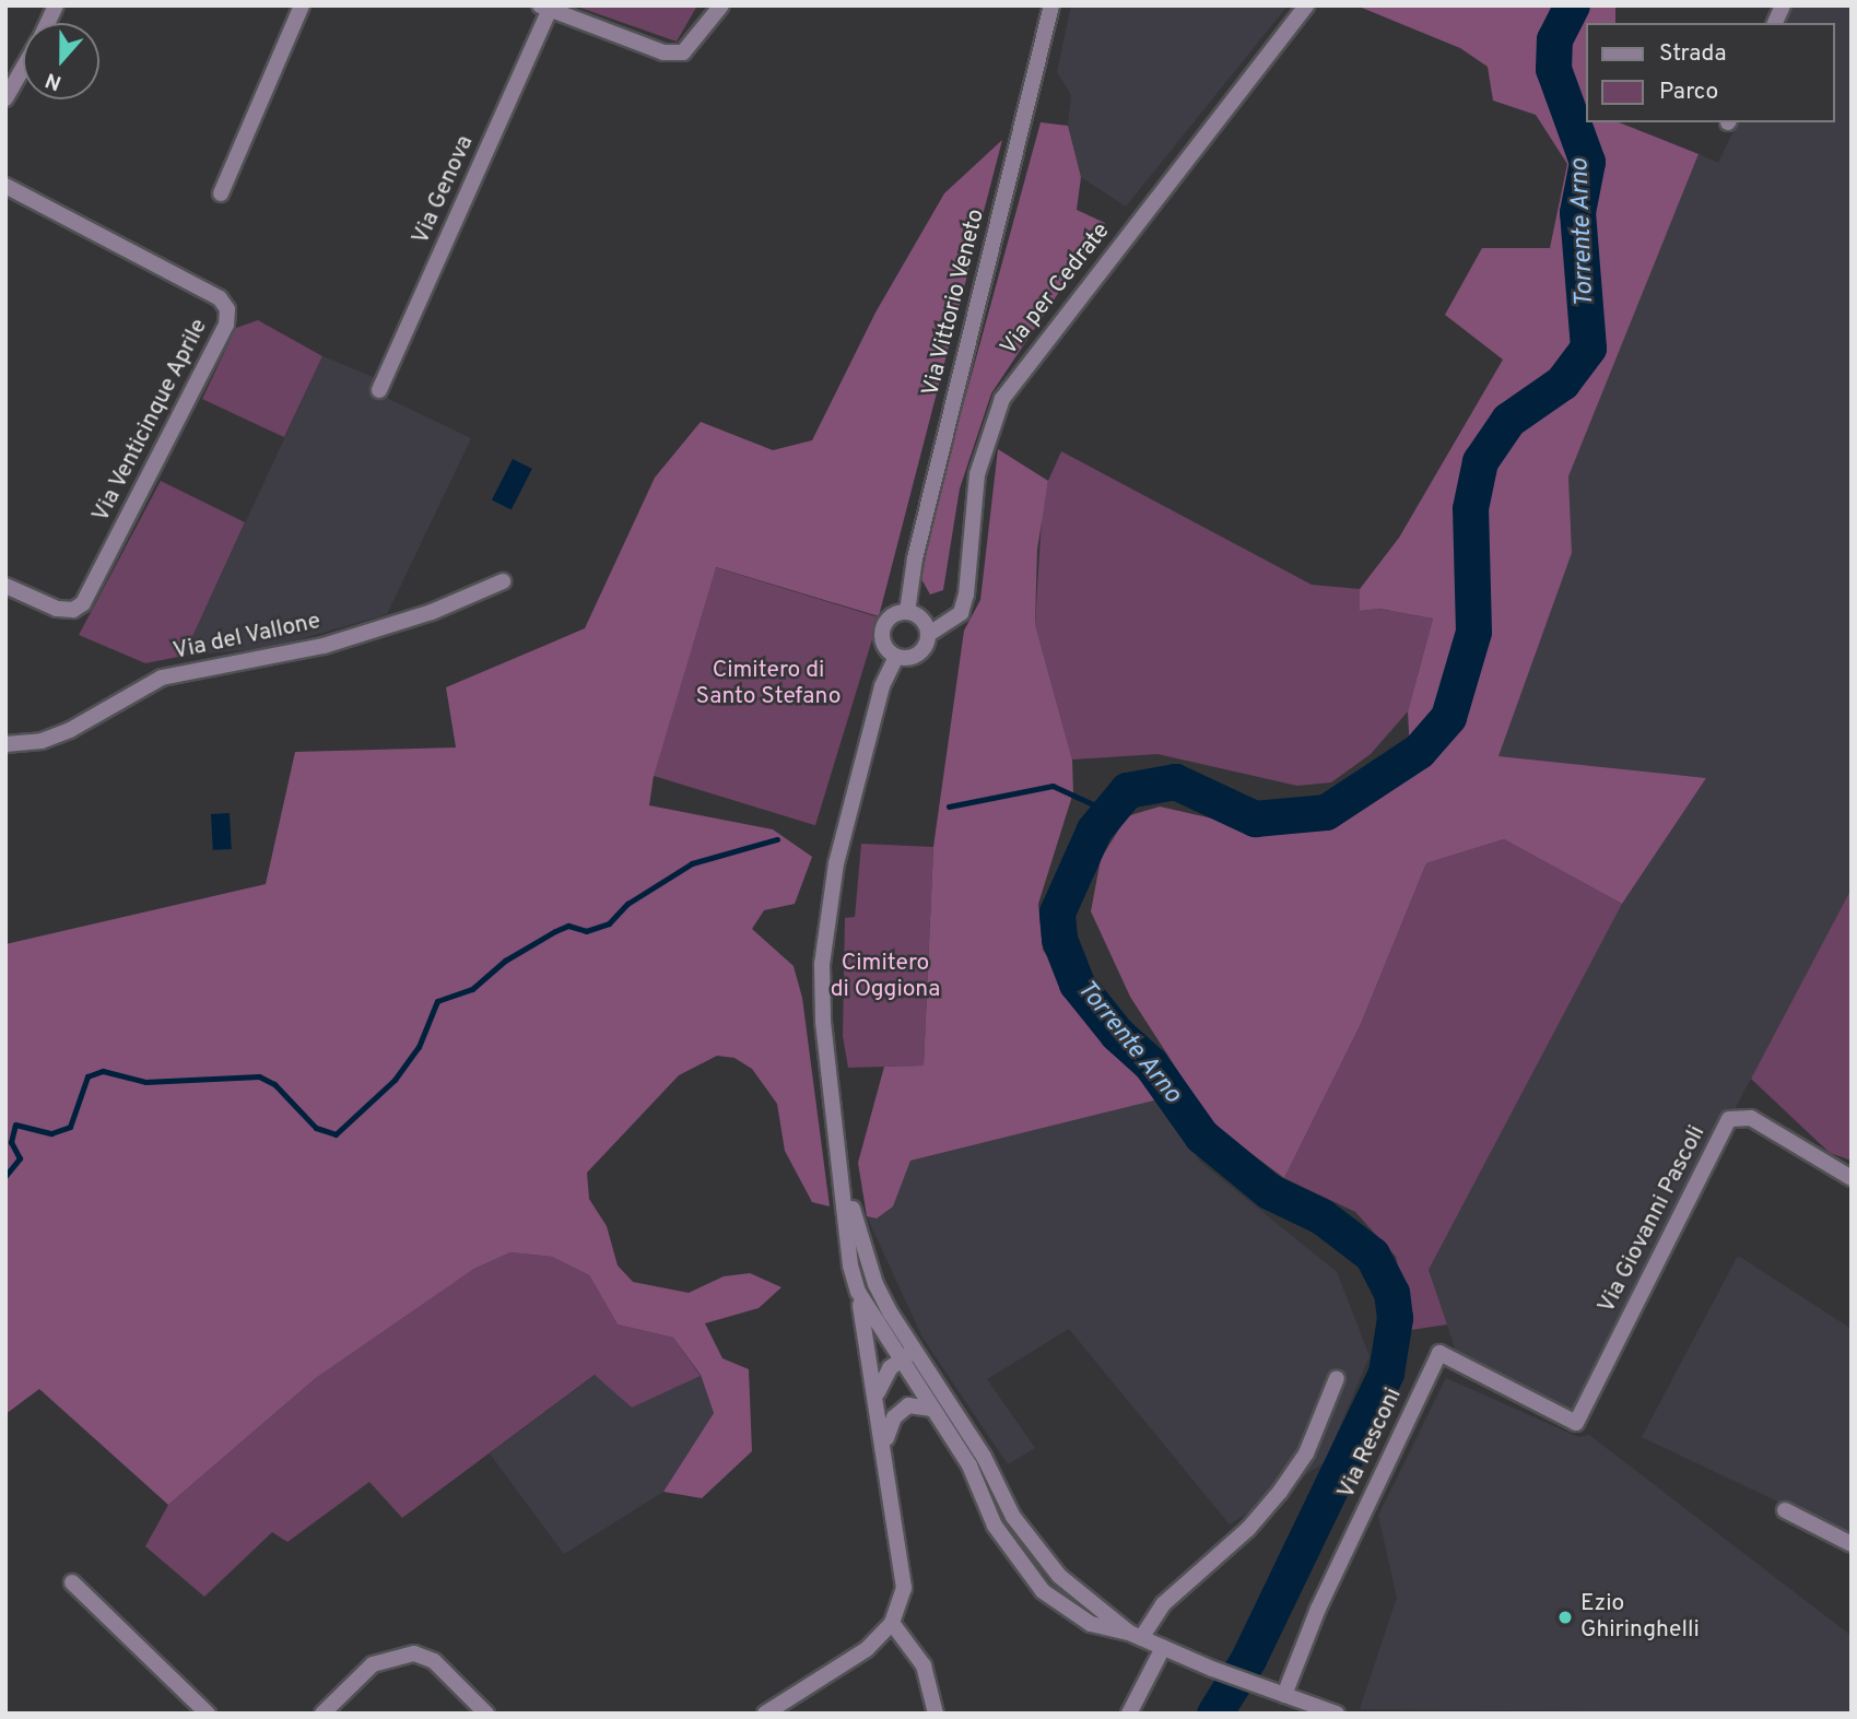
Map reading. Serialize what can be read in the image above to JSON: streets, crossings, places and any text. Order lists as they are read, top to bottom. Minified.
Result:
{"streets":{"street":["Via Genova","Via per Cedrate","Via Vittorio Veneto","Via Venticinque Aprile","Via del Vallone","Via Giovanni Pascoli","Via Resconi"]},"crossings":[["Via per Cedrate","Via Vittorio Veneto"],["Via Giovanni Pascoli","Via Resconi"]],"water":["Torrente Arno"],"parks":["Cimitero di Santo Stefano","Cimitero di Oggiona"],"places":["Ezio Ghiringhelli"],"legend":["Strada","Parco"],"north":"bottom"}
